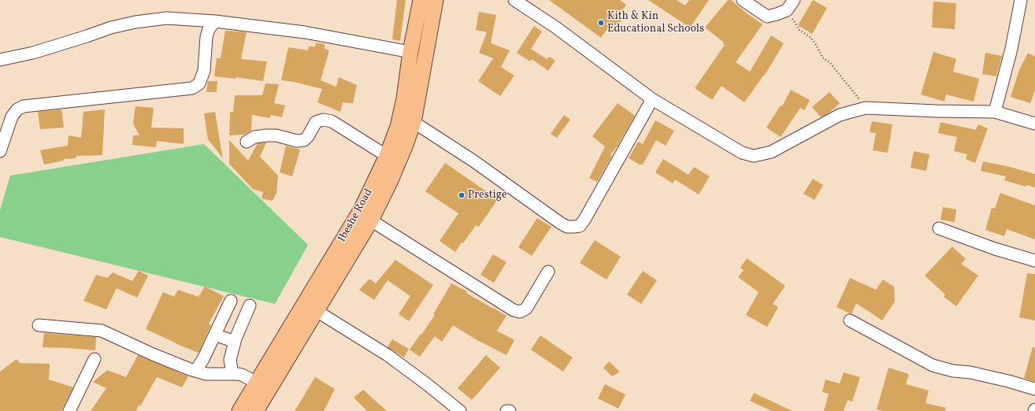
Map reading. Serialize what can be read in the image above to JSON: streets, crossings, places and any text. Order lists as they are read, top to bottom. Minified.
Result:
{"streets":{"main road":["Ibeshe Road"]},"places":["Kith & Kin Educational Schools","Prestige"]}
